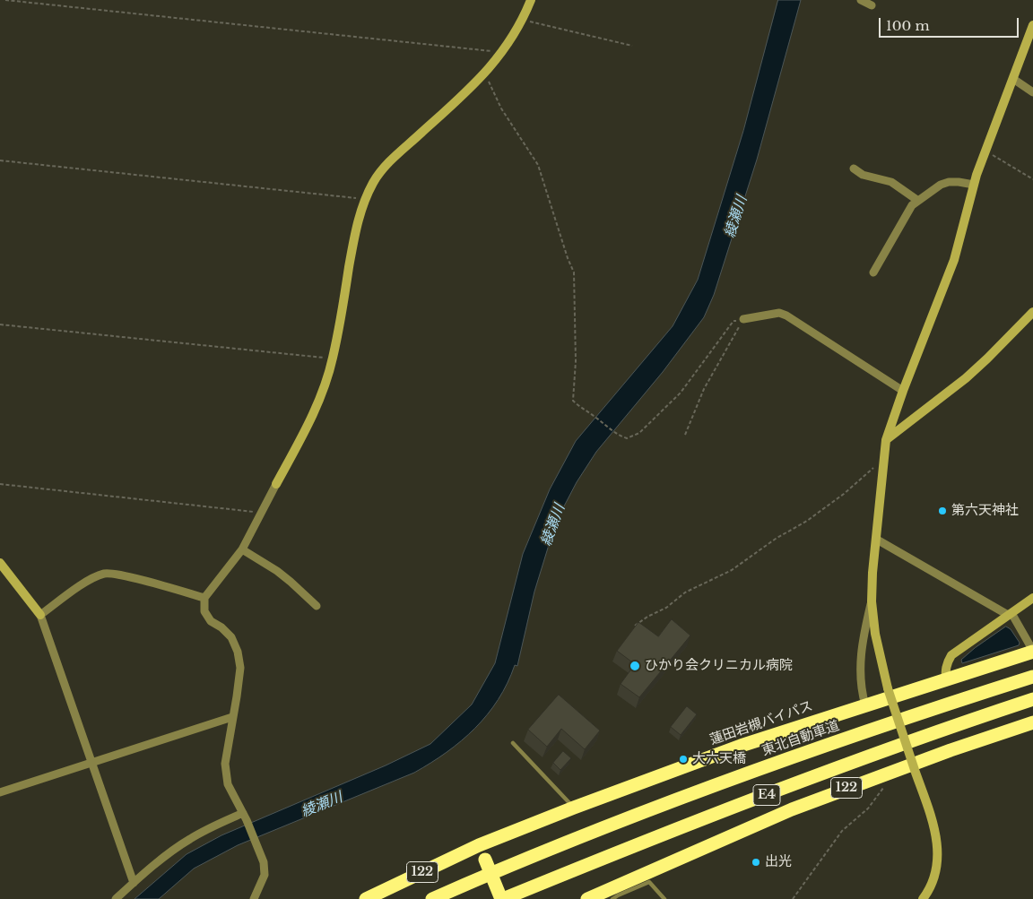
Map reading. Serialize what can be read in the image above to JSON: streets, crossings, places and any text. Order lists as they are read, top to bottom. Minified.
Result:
{"streets":{"highway":["蓮田岩槻バイパス","東北自動車道","122","E4"]},"water":["綾瀬川"],"places":["第六天神社","ひかり会クリニカル病院","大六天橋","出光"],"scale_bar":"100 m"}
